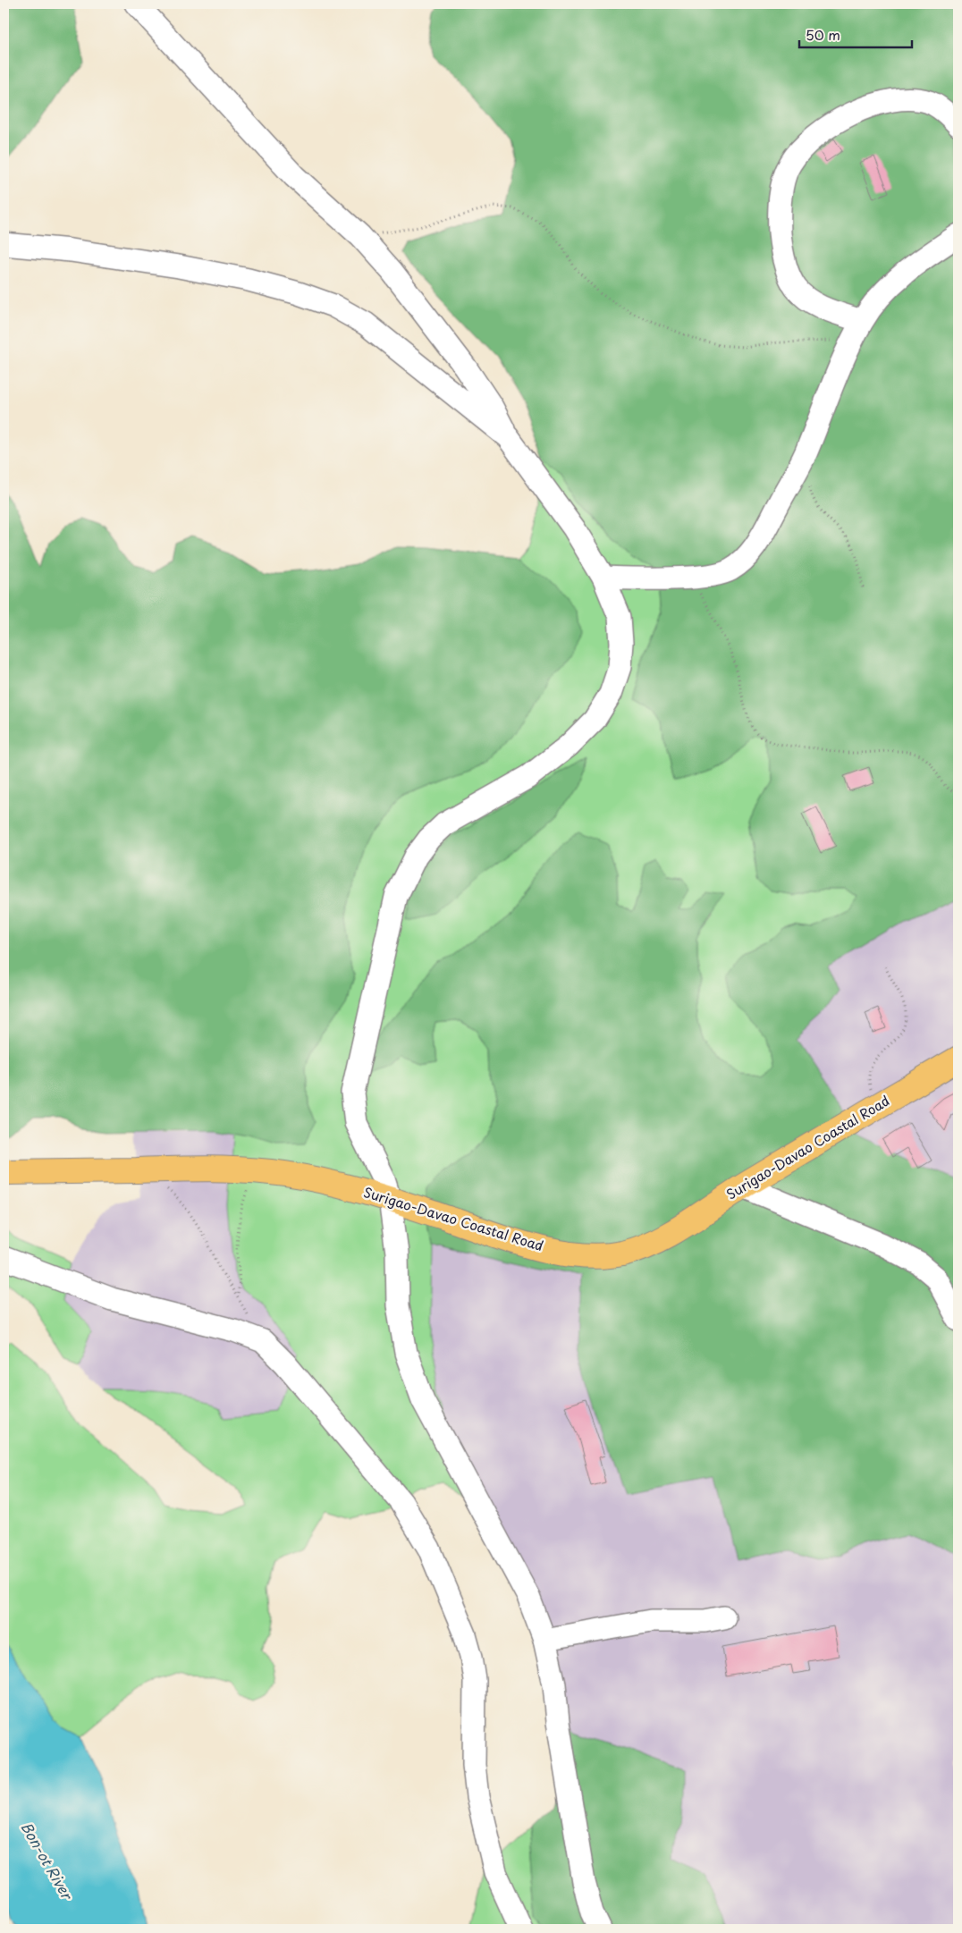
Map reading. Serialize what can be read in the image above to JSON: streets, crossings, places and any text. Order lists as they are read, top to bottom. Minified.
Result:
{"streets":{"highway":["Surigao-Davao Coastal Road"]},"water":["Bon-ot River"],"scale_bar":"50 m"}
